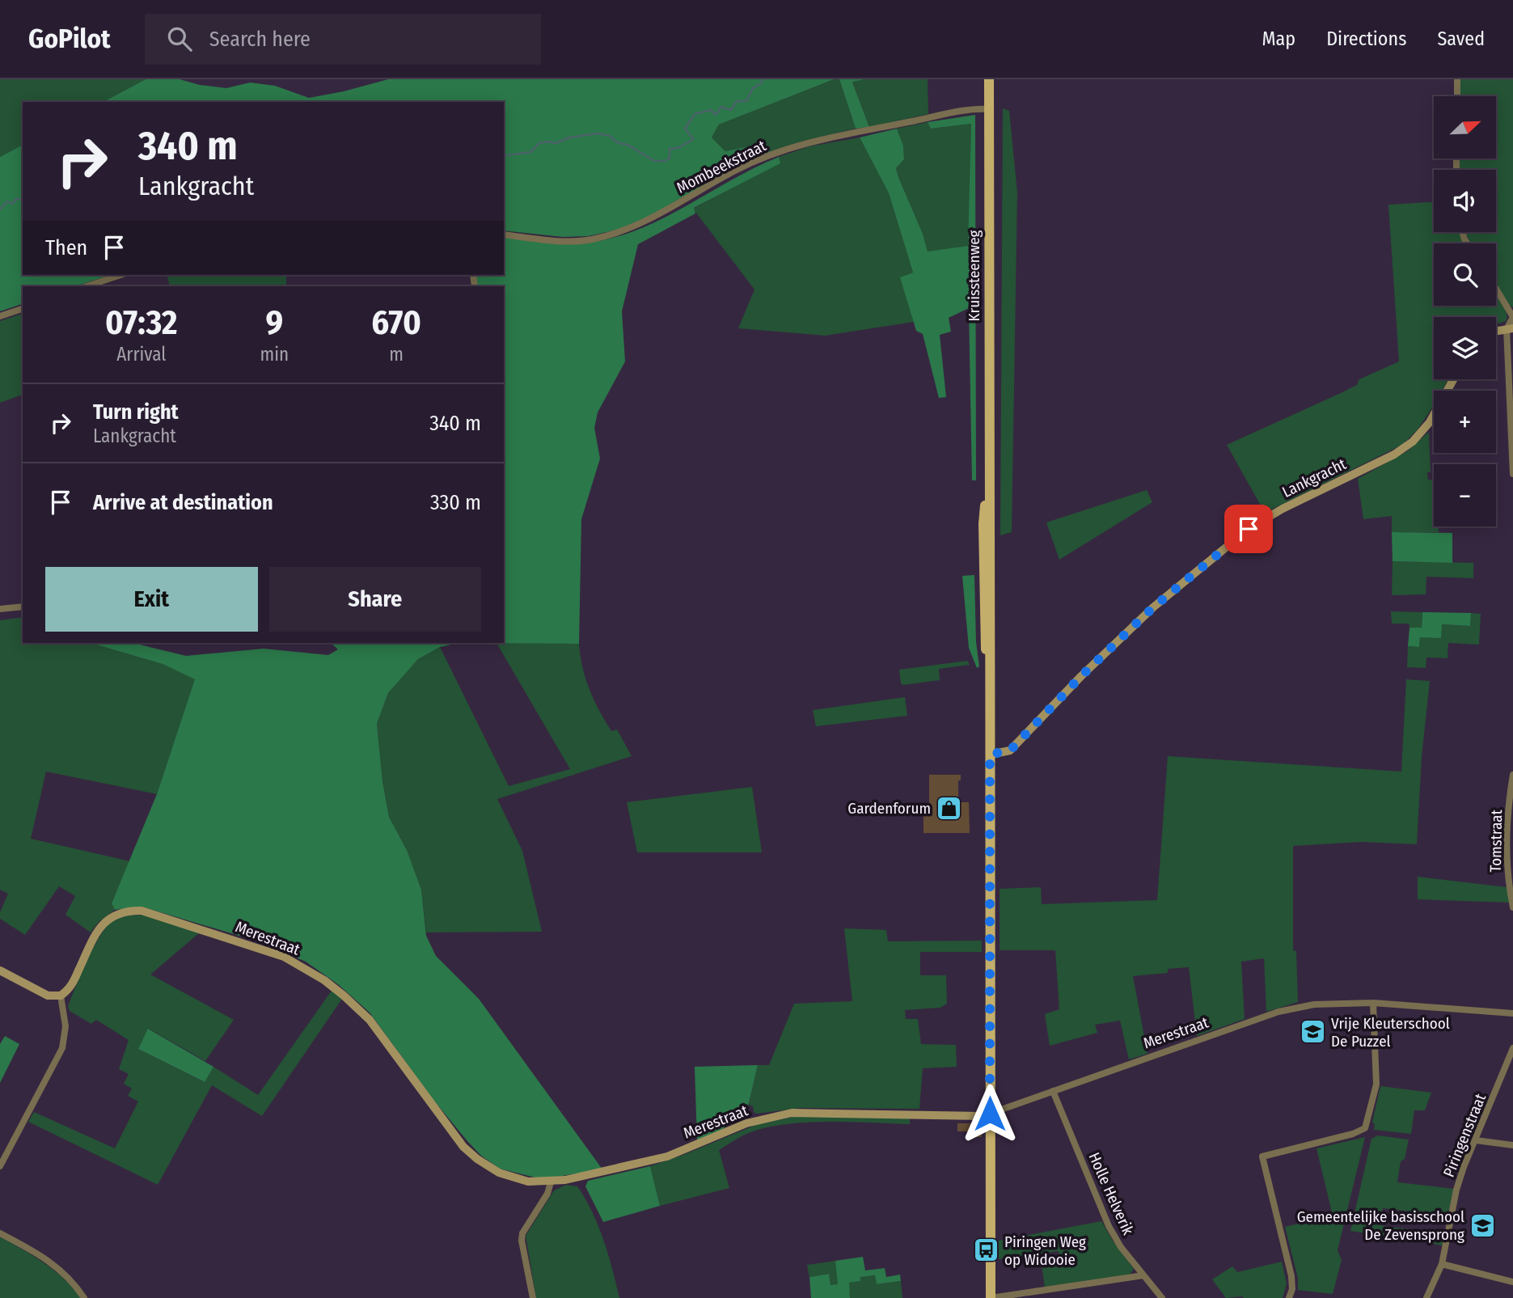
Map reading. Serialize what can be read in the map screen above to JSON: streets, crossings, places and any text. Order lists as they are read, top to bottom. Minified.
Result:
{"streets":{"main road":["Kruissteenweg"],"street":["Mombeekstraat","Lankgracht","Tomstraat","Merestraat","Piringenstraat","Holle Helverik"]},"crossings":[["Mombeekstraat","Kruissteenweg"],["Kruissteenweg","Lankgracht"],["Kruissteenweg","Merestraat"],["Merestraat","Holle Helverik"]],"places":{"shop":["Gardenforum"],"school or university":["Vrije Kleuterschool De Puzzel","Gemeentelijke basisschool De Zevensprong"],"bus stop":["Piringen Weg op Widooie"]},"north":"top right","page":{"header":"GoPilot","search":"Search here","nav":["Map","Directions","Saved"],"map_buttons":["+","−"],"turn":["340 m","Lankgracht"],"then":"Then","eta":["07:32","Arrival","9","min","670","m"],"list":[{"name":"Turn right","note":"Lankgracht","value":"340 m"},{"name":"Arrive at destination","value":"330 m"}],"buttons":["Exit","Share"]}}
